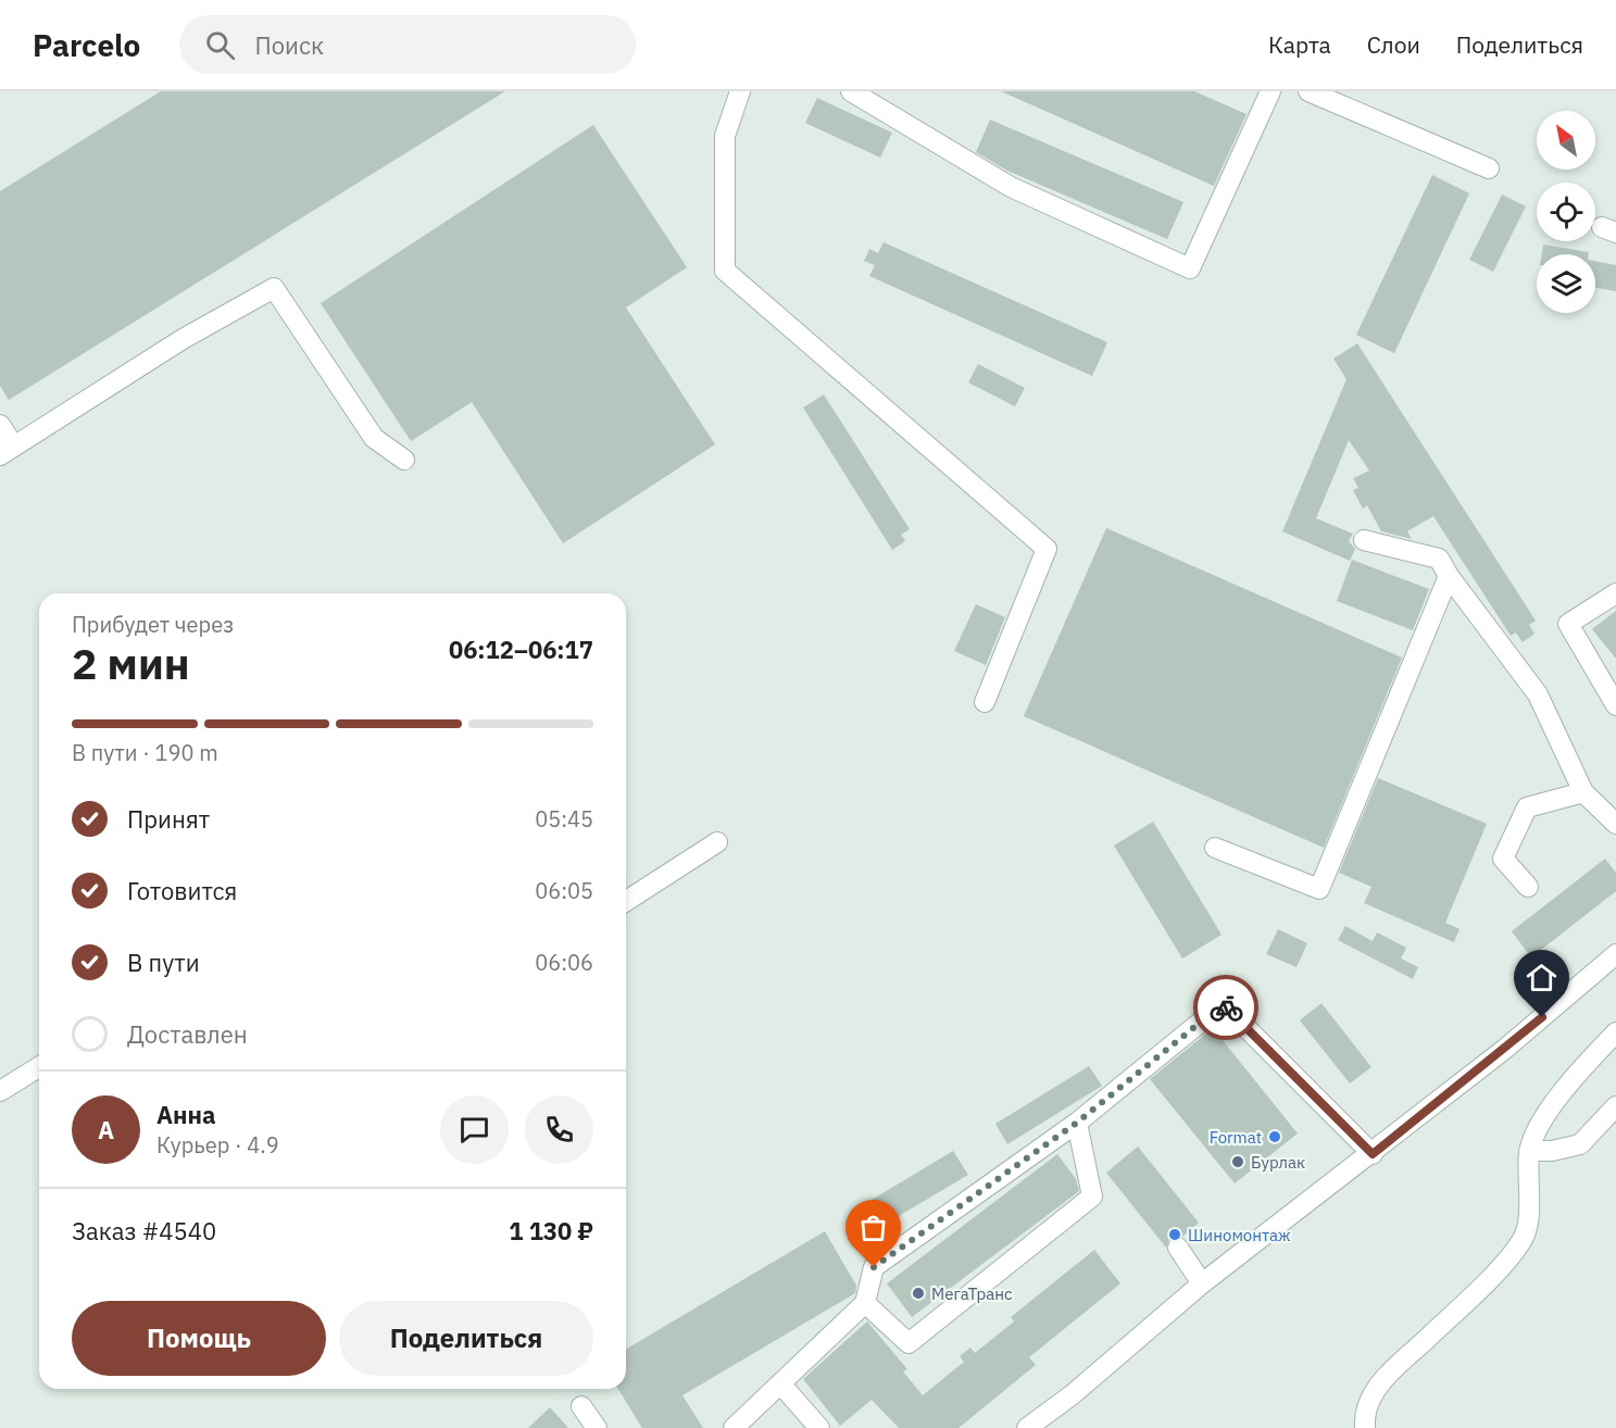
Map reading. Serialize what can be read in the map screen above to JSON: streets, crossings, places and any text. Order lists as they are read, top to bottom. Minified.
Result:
{"places":["Format","Бурлак","Шиномонтаж","МегаТранс"],"north":"top left","page":{"header":"Parcelo","search":"Поиск","nav":["Карта","Слои","Поделиться"],"heading":["2 мин","Прибудет через","06:12–06:17"],"panel":["Анна","Курьер · 4.9","Заказ #4540","1 130 ₽"],"bar":"В пути · 190 m","list":[["Принят","05:45"],["Готовится","06:05"],["В пути","06:06"],"Доставлен"],"round":"А","buttons":["Помощь","Поделиться"]}}
